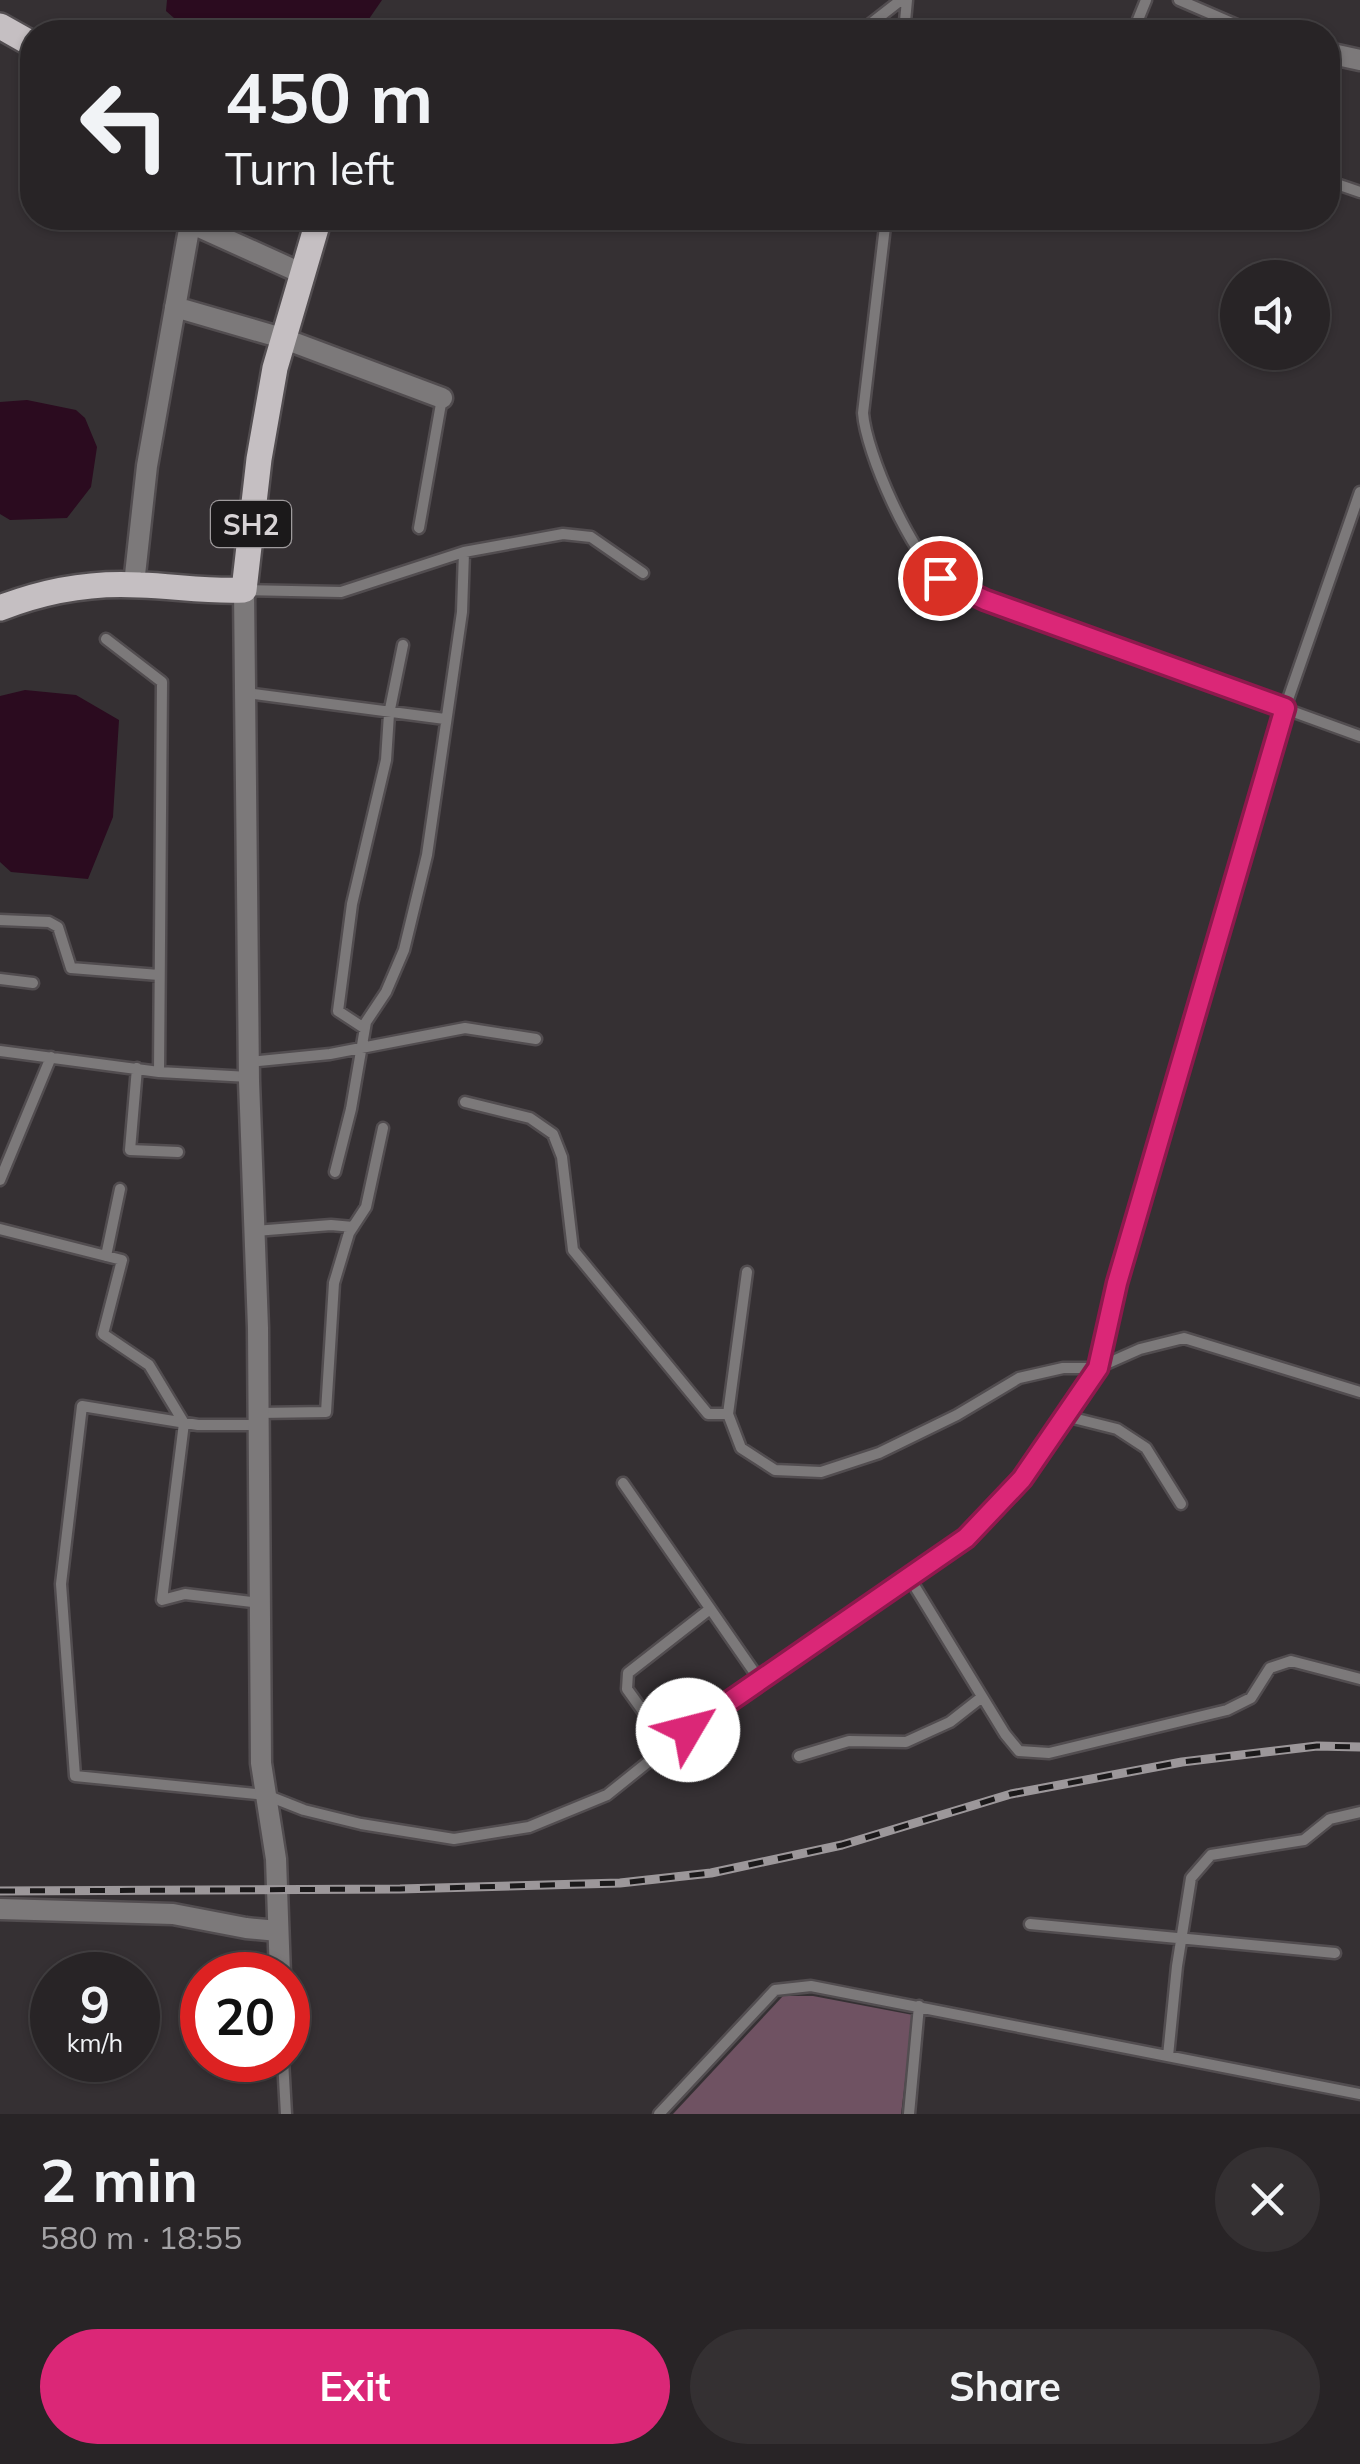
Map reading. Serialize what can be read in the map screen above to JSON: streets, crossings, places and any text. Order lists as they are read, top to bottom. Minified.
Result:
{"streets":{"main road":["SH2"]},"page":{"turn":["450 m","Turn left"],"speed":"9 km/h","limit":"20","heading":["2 min","580 m · 18:55"],"buttons":["Exit","Share"]}}
